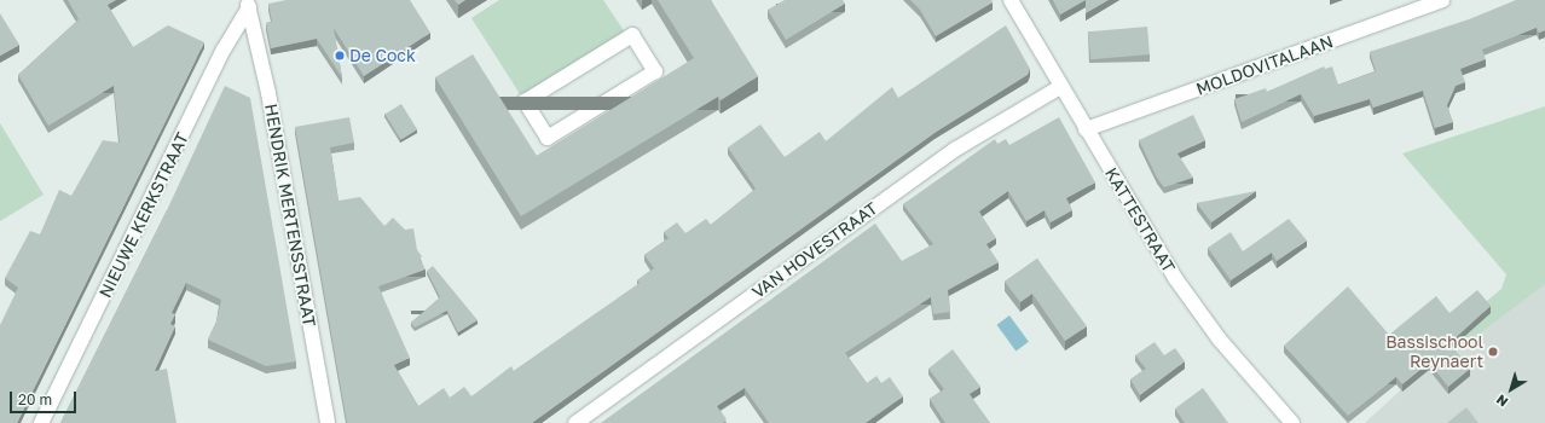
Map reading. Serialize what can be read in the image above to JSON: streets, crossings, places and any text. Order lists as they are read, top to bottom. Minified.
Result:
{"streets":{"street":["MOLDOVITALAAN","NIEUWE KERKSTRAAT","HENDRIK MERTENSSTRAAT","KATTESTRAAT","VAN HOVESTRAAT"]},"crossings":[["MOLDOVITALAAN","KATTESTRAAT"],["NIEUWE KERKSTRAAT","HENDRIK MERTENSSTRAAT"],["KATTESTRAAT","VAN HOVESTRAAT"]],"places":["De Cock","Bassischool Reynaert"],"scale_bar":"20 m","north":"bottom left"}
